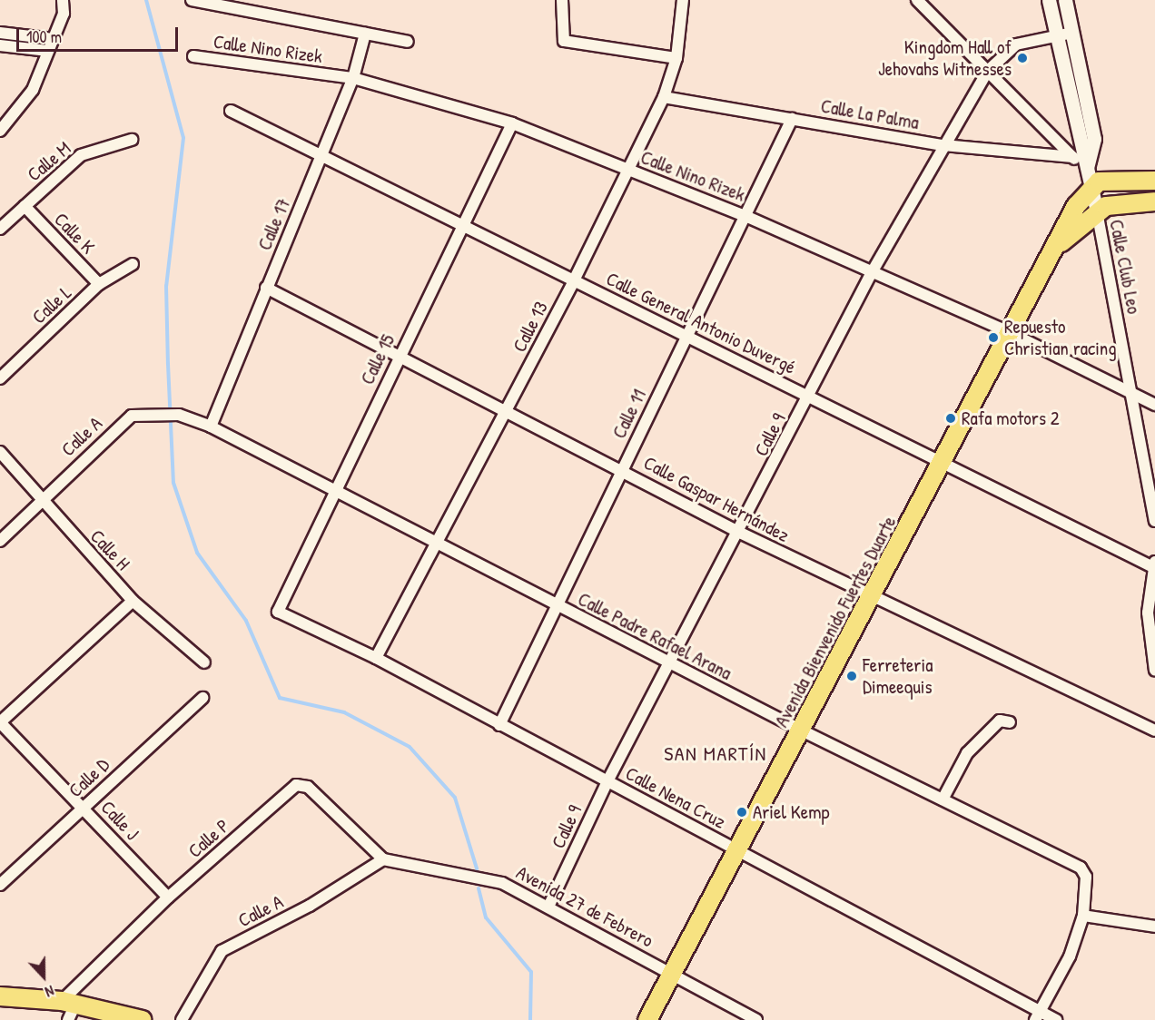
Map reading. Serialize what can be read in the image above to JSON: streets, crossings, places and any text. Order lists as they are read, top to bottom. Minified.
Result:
{"streets":{"main road":["Avenida Bienvenido Fuertes Duarte"],"street":["Calle Nino Rizek","Calle La Palma","Calle M","Calle 17","Calle K","Calle Club Leo","Calle L","Calle General Antonio Duvergé","Calle 13","Calle 15","Calle 11","Calle 9","Calle A","Calle Gaspar Hernández","Calle H","Calle Padre Rafael Arana","Calle D","Calle Nena Cruz","Calle J","Calle P","Avenida 27 de Febrero"]},"crossings":[["Calle Nino Rizek","Calle 17"],["Calle Nino Rizek","Calle Club Leo"],["Calle Nino Rizek","Calle 13"],["Calle Nino Rizek","Calle 15"],["Calle Nino Rizek","Calle 11"],["Calle Nino Rizek","Calle 9"],["Calle Nino Rizek","Avenida Bienvenido Fuertes Duarte"],["Calle La Palma","Calle 13"],["Calle La Palma","Calle 11"],["Calle La Palma","Calle 9"],["Calle M","Calle K"],["Calle 17","Calle General Antonio Duvergé"],["Calle 17","Calle A"],["Calle 17","Calle Gaspar Hernández"],["Calle 17","Calle Padre Rafael Arana"],["Calle K","Calle L"],["Calle Club Leo","Avenida Bienvenido Fuertes Duarte"],["Calle General Antonio Duvergé","Calle 13"],["Calle General Antonio Duvergé","Calle 15"],["Calle General Antonio Duvergé","Calle 11"],["Calle General Antonio Duvergé","Calle 9"],["Calle General Antonio Duvergé","Avenida Bienvenido Fuertes Duarte"],["Calle 13","Calle Gaspar Hernández"],["Calle 13","Calle Padre Rafael Arana"],["Calle 13","Calle Nena Cruz"],["Calle 15","Calle Gaspar Hernández"],["Calle 15","Calle Padre Rafael Arana"],["Calle 15","Calle Nena Cruz"],["Calle 11","Calle Gaspar Hernández"],["Calle 11","Calle Padre Rafael Arana"],["Calle 11","Calle Nena Cruz"],["Calle 9","Calle Gaspar Hernández"],["Calle 9","Calle Padre Rafael Arana"],["Calle 9","Calle Nena Cruz"],["Calle 9","Avenida 27 de Febrero"],["Calle A","Calle H"],["Calle A","Calle Padre Rafael Arana"],["Calle A","Calle P"],["Calle A","Avenida 27 de Febrero"],["Calle Gaspar Hernández","Avenida Bienvenido Fuertes Duarte"],["Avenida Bienvenido Fuertes Duarte","Calle Padre Rafael Arana"],["Avenida Bienvenido Fuertes Duarte","Calle Nena Cruz"],["Avenida Bienvenido Fuertes Duarte","Avenida 27 de Febrero"],["Calle D","Calle J"],["Calle J","Calle P"],["Calle P","Avenida 27 de Febrero"]],"districts":["SAN MARTÍN"],"places":["Kingdom Hall of Jehovahs Witnesses","Repuesto Christian racing","Rafa motors 2","Ferreteria Dimeequis","Ariel Kemp"],"scale_bar":"100 m","north":"bottom"}
